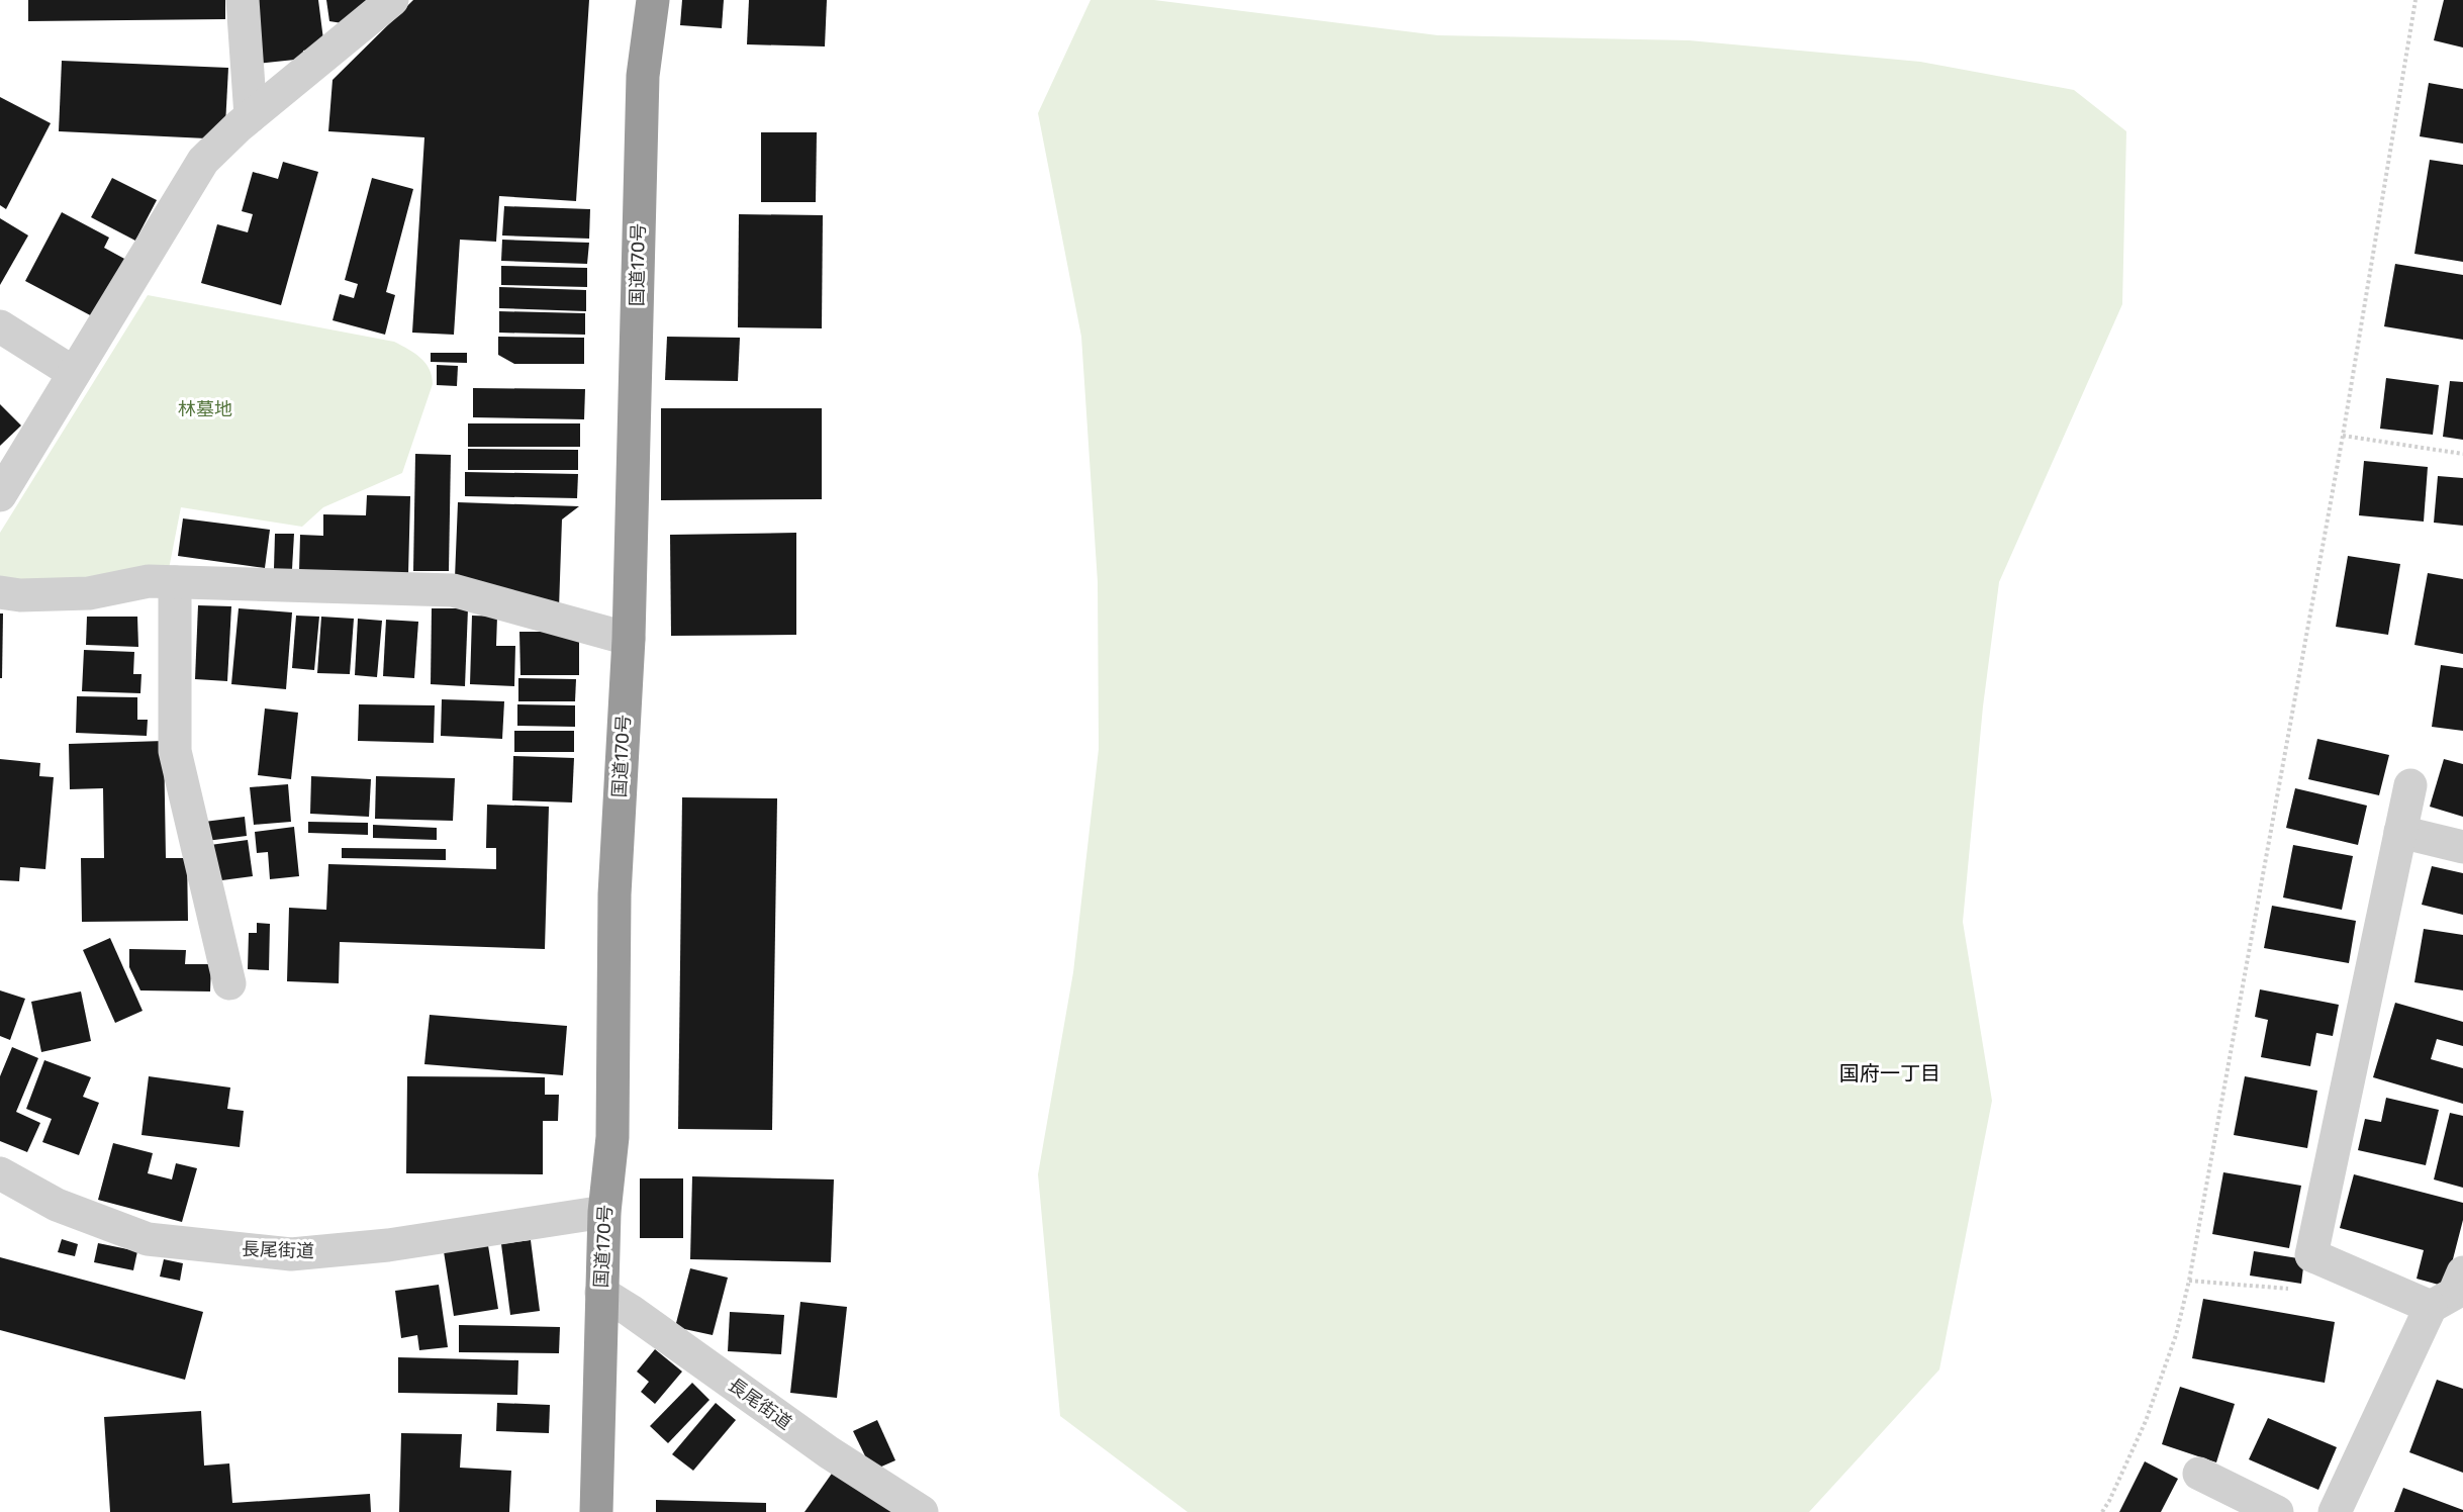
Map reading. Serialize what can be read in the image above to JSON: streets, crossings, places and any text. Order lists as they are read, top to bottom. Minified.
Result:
{"streets":{"highway":["国道170号"],"street":["長尾街道"]},"crossings":[["国道170号","長尾街道"]],"districts":["国府一丁目"],"parks":["林墓地"]}
